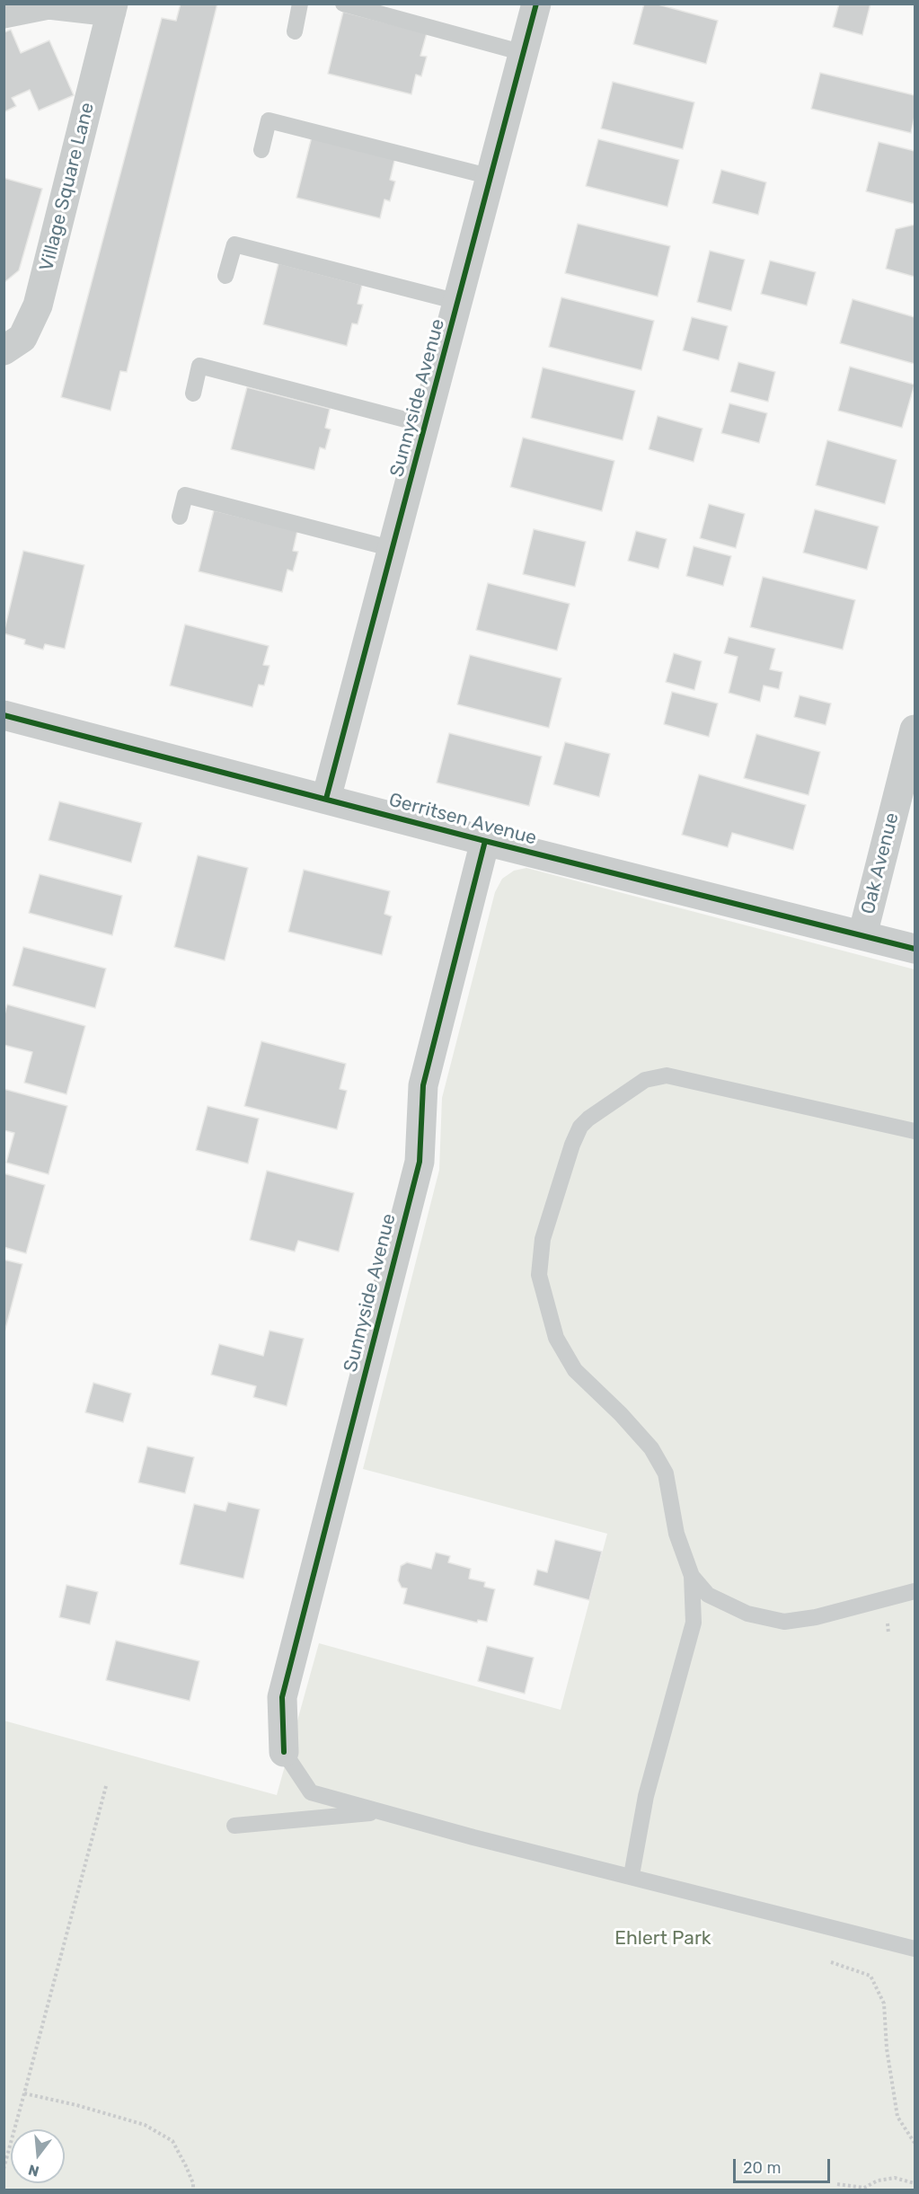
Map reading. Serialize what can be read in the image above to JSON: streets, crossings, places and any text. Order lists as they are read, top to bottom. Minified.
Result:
{"streets":{"street":["Village Square Lane","Sunnyside Avenue","Gerritsen Avenue","Oak Avenue"]},"crossings":[["Sunnyside Avenue","Gerritsen Avenue"],["Gerritsen Avenue","Oak Avenue"]],"parks":["Ehlert Park"],"scale_bar":"20 m","north":"bottom"}
